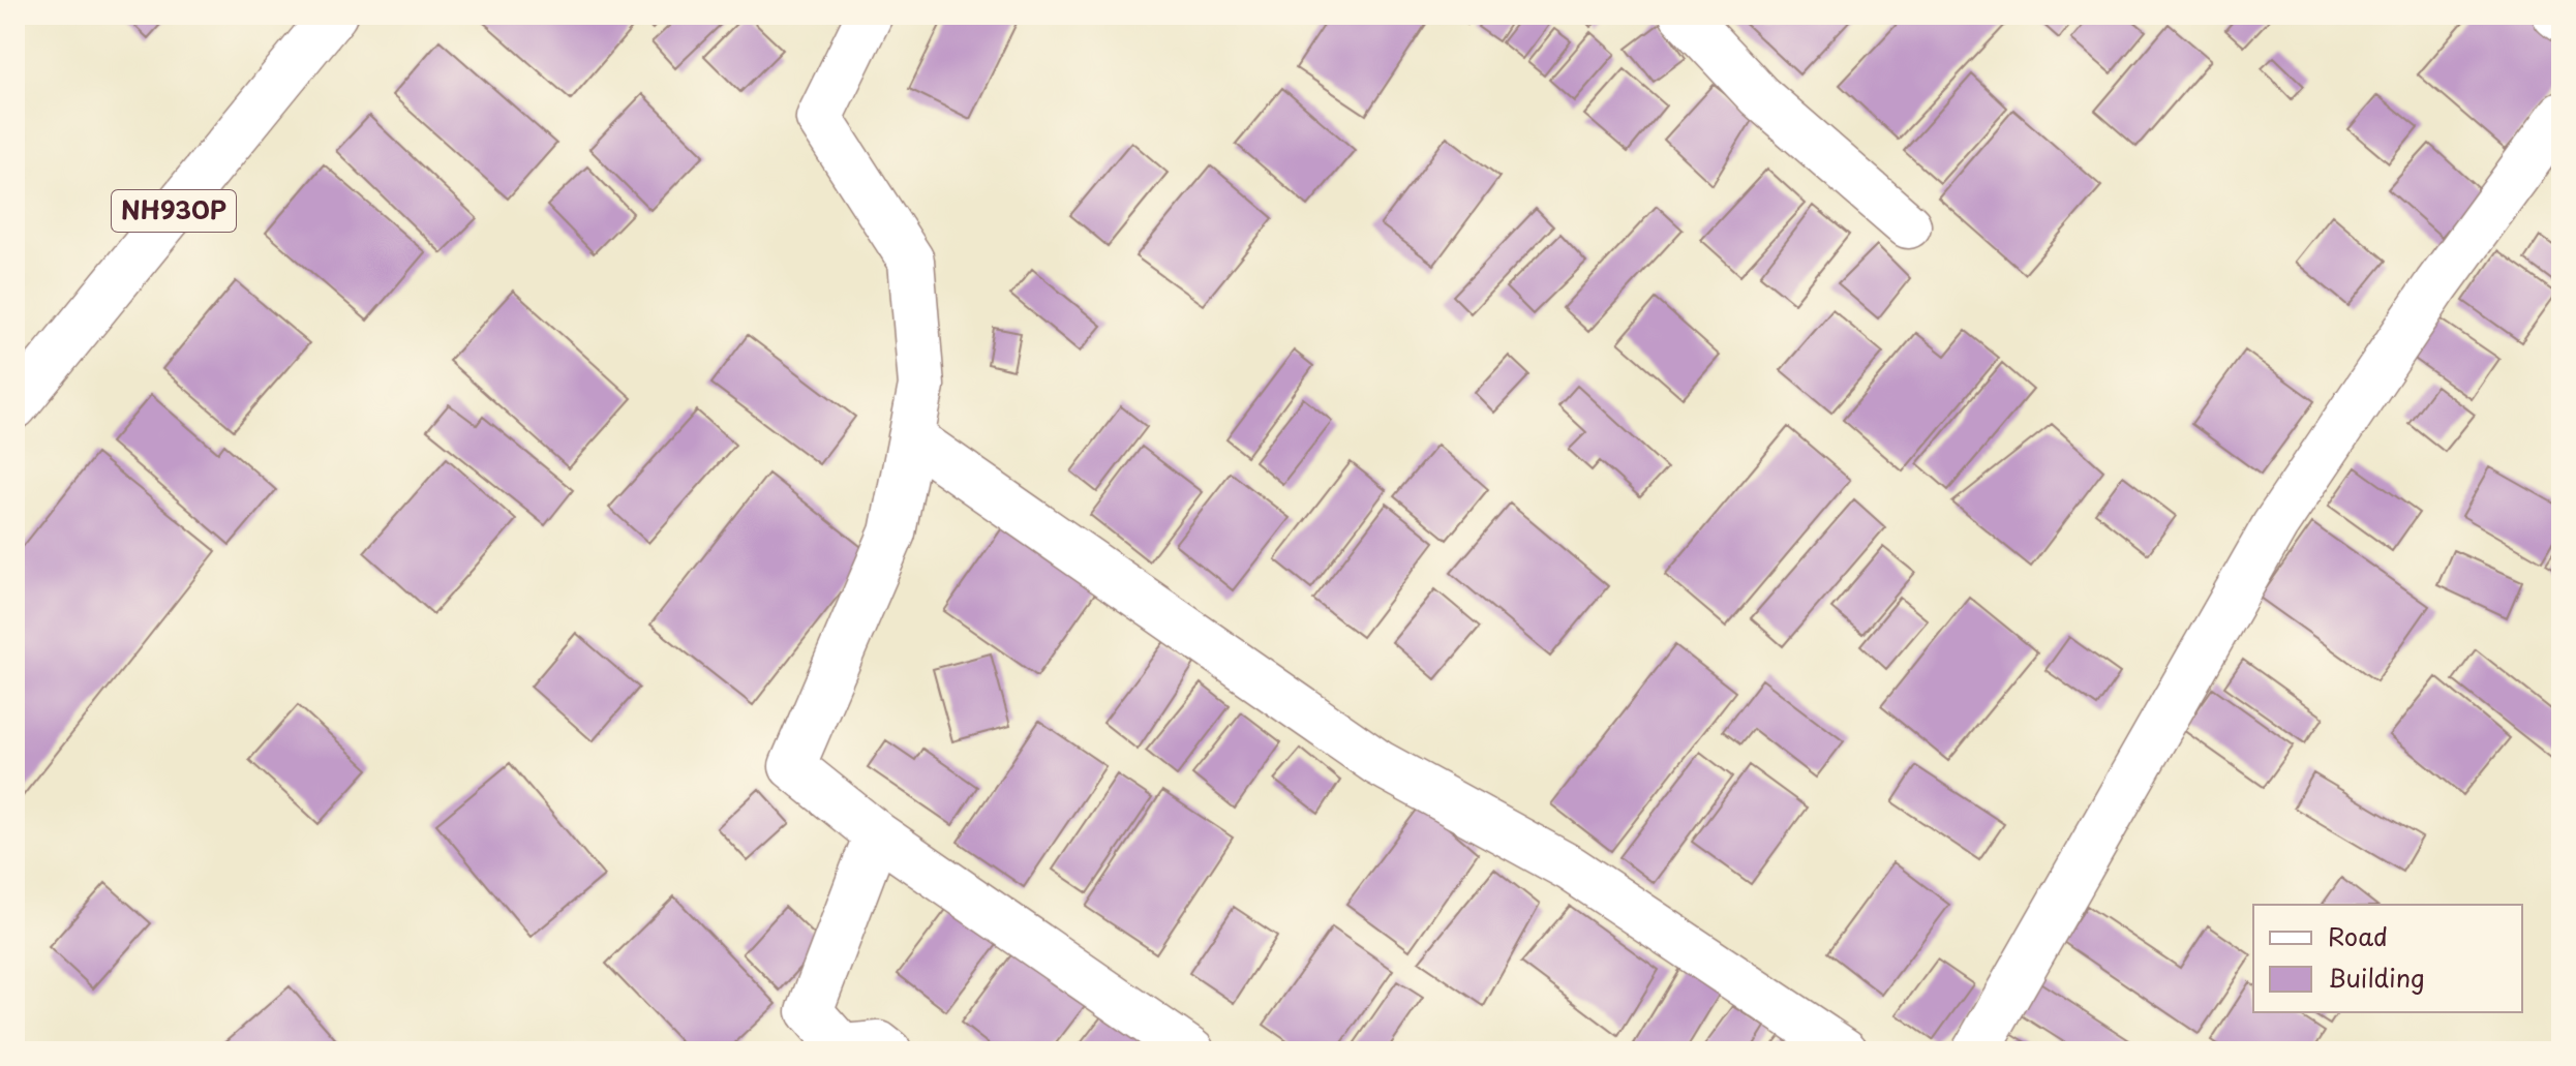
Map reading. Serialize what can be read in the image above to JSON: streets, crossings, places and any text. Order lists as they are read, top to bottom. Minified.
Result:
{"streets":{"main road":["NH930P"]},"legend":["Road","Building"]}
